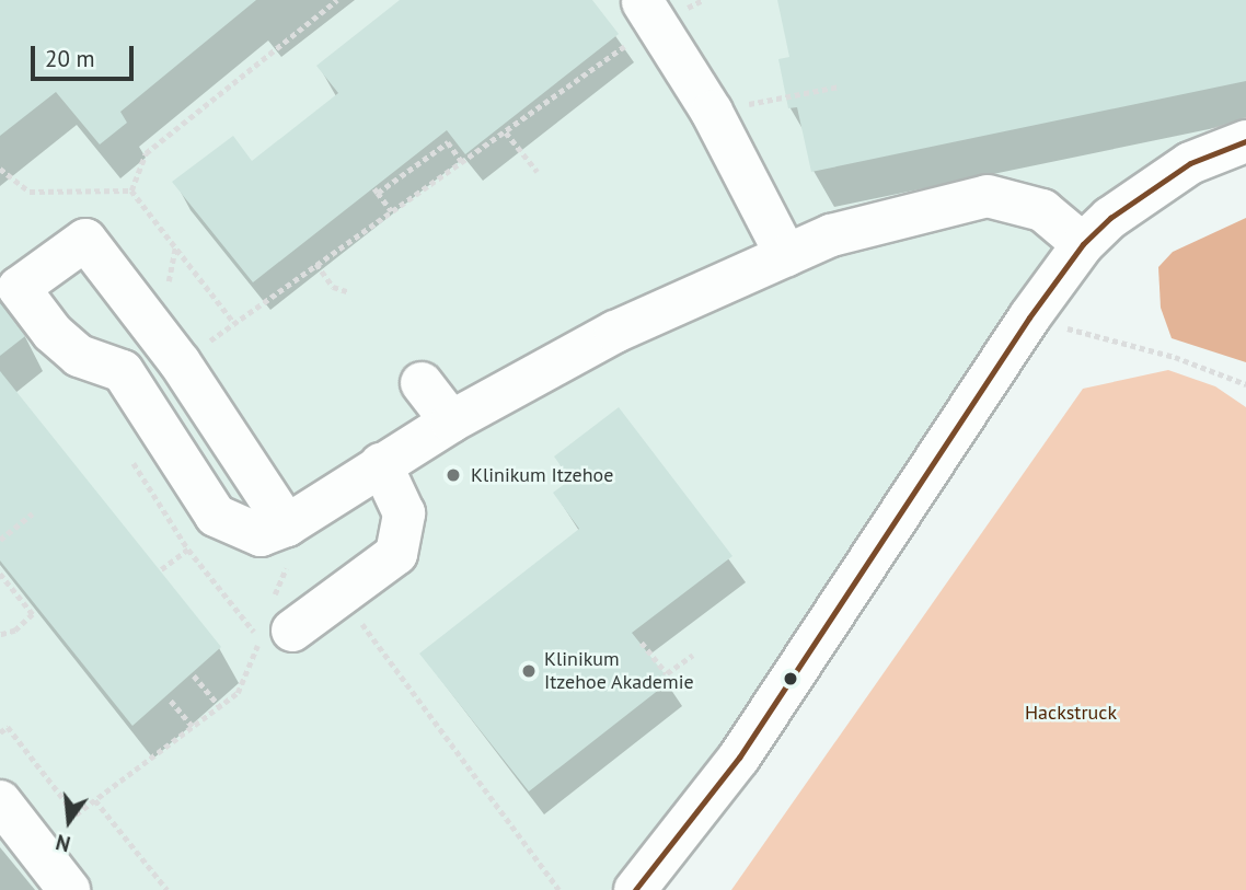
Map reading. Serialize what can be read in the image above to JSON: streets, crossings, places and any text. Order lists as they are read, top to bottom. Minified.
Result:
{"parks":["Hackstruck"],"places":["Klinikum Itzehoe","Klinikum Itzehoe Akademie"],"scale_bar":"20 m","north":"bottom"}
